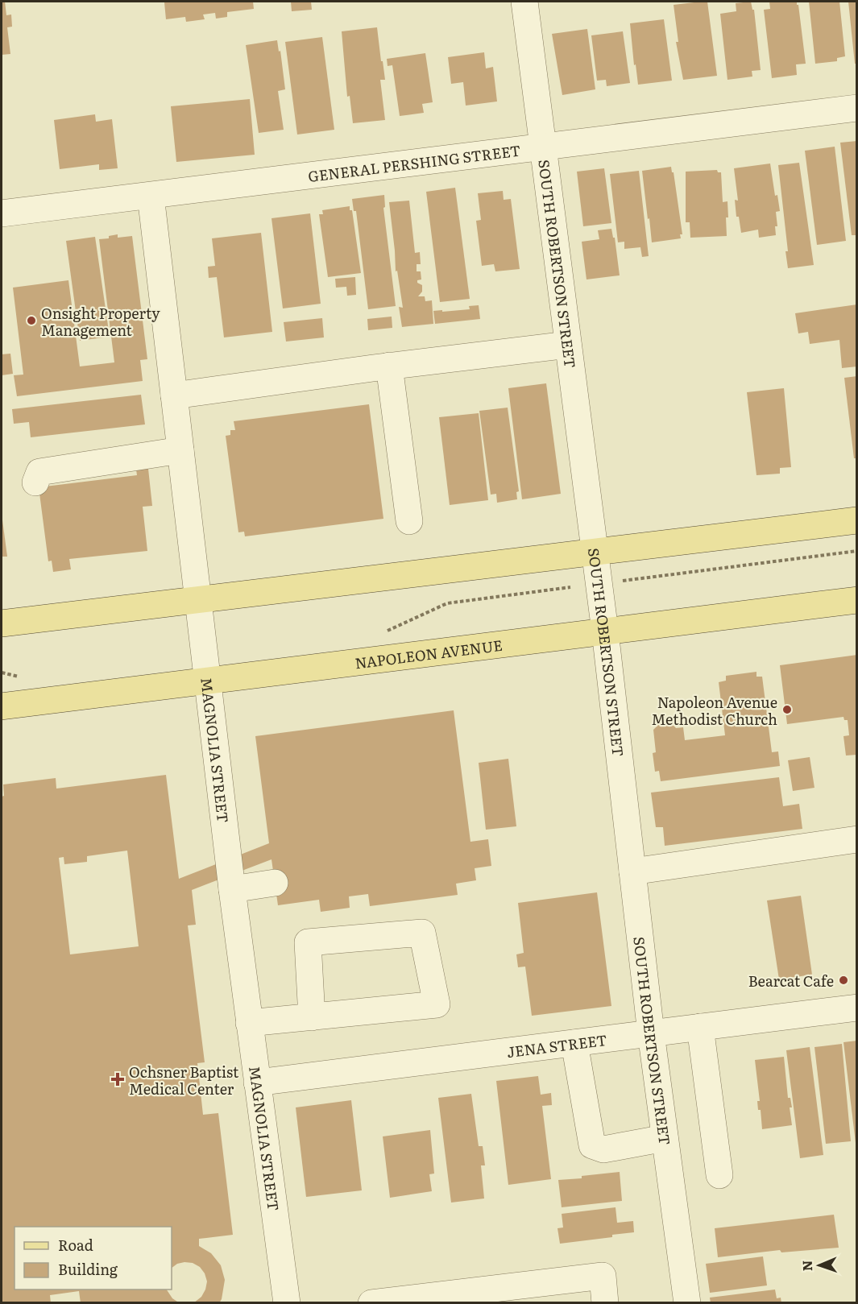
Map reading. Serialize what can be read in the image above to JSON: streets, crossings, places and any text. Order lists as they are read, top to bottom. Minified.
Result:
{"streets":{"main road":["NAPOLEON AVENUE"],"street":["GENERAL PERSHING STREET","SOUTH ROBERTSON STREET","MAGNOLIA STREET","JENA STREET"]},"crossings":[["GENERAL PERSHING STREET","SOUTH ROBERTSON STREET"],["GENERAL PERSHING STREET","MAGNOLIA STREET"],["SOUTH ROBERTSON STREET","NAPOLEON AVENUE"],["SOUTH ROBERTSON STREET","JENA STREET"],["NAPOLEON AVENUE","MAGNOLIA STREET"],["MAGNOLIA STREET","JENA STREET"]],"places":{"other":["Onsight Property Management","Napoleon Avenue Methodist Church","Bearcat Cafe"],"health":["Ochsner Baptist Medical Center"]},"legend":["Road","Building"],"north":"left"}
